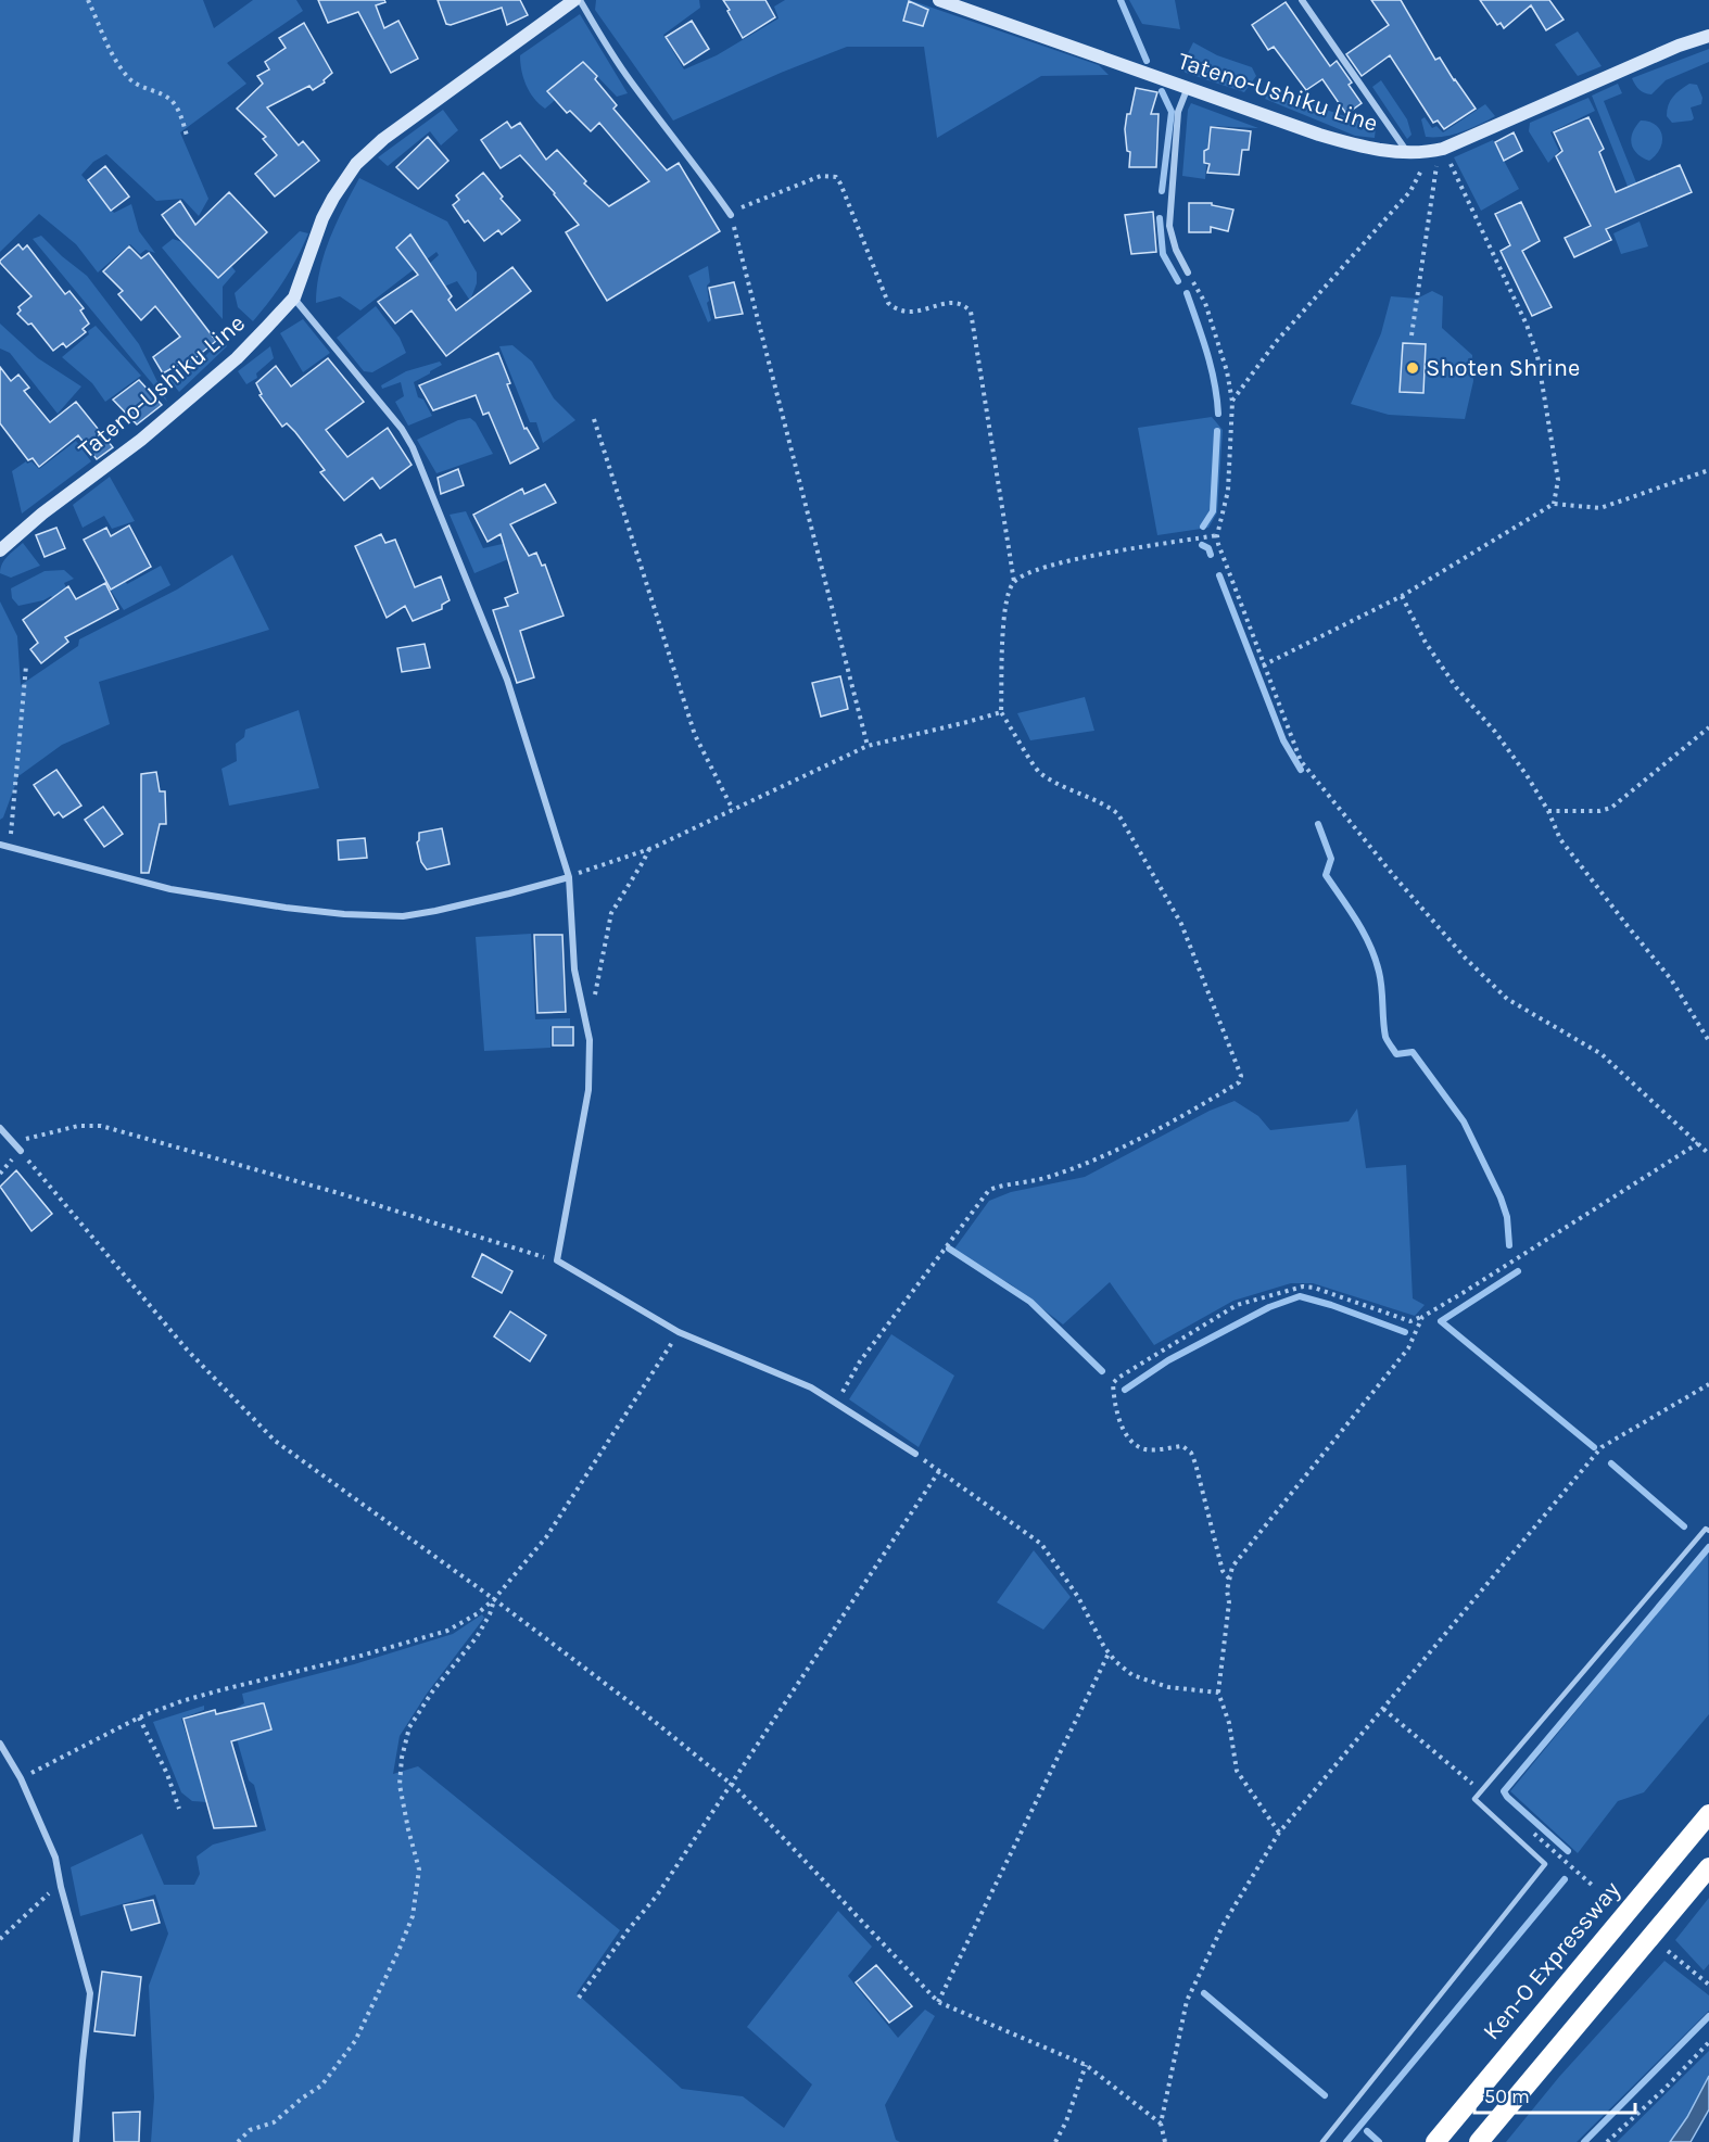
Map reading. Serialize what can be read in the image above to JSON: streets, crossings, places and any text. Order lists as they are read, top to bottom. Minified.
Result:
{"streets":{"highway":["Ken-O Expressway"],"main road":["Tateno-Ushiku Line"]},"places":["Shoten Shrine"],"scale_bar":"50 m"}
